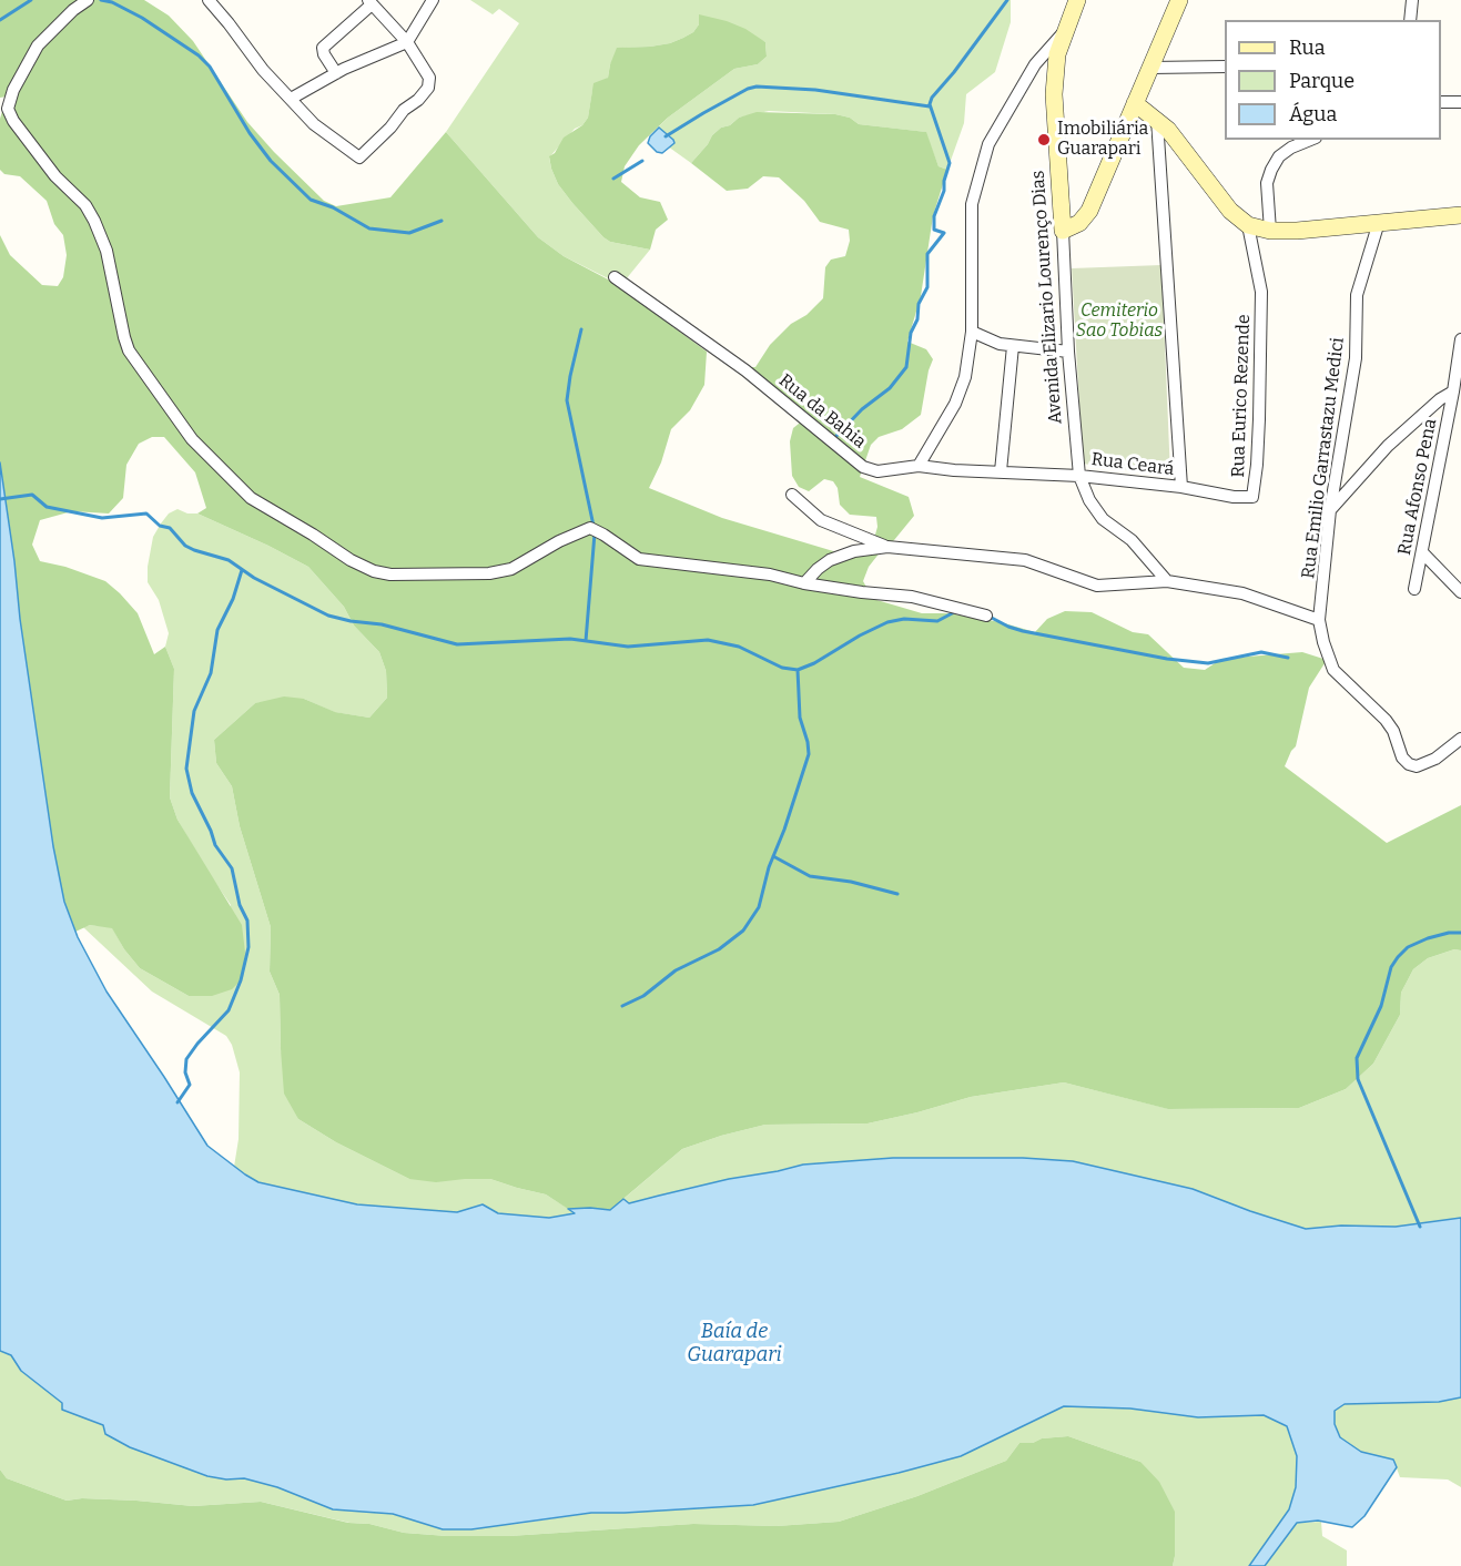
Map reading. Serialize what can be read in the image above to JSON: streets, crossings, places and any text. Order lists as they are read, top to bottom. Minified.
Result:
{"streets":{"street":["Avenida Elizario Lourenço Dias","Rua Eurico Rezende","Rua da Bahia","Rua Emilio Garrastazu Medici","Rua Ceará","Rua Afonso Pena"]},"crossings":[["Avenida Elizario Lourenço Dias","Rua da Bahia"],["Avenida Elizario Lourenço Dias","Rua Ceará"],["Rua Eurico Rezende","Rua Ceará"],["Rua da Bahia","Rua Ceará"],["Rua Emilio Garrastazu Medici","Rua Afonso Pena"]],"water":["Baía de Guarapari"],"parks":["Cemiterio Sao Tobias"],"places":["Imobiliária Guarapari"],"legend":["Rua","Parque","Água"]}
